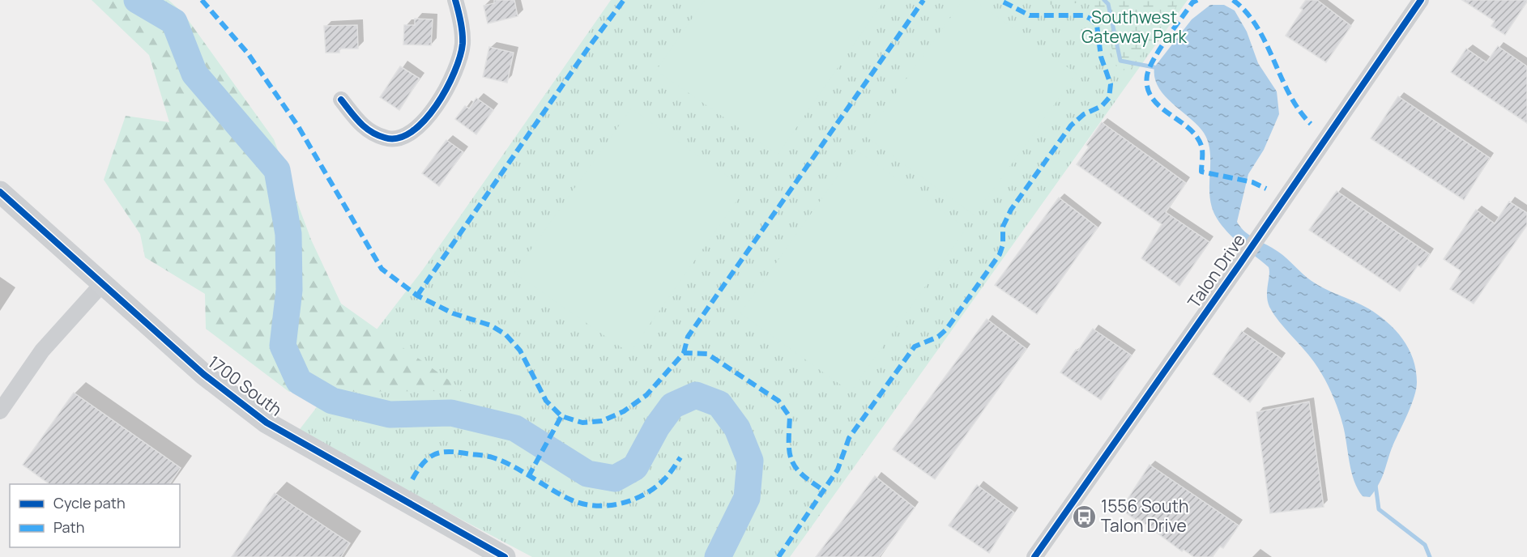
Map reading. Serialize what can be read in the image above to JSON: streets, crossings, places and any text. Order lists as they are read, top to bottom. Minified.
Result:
{"streets":{"street":["Talon Drive","1700 South"]},"parks":["Southwest Gateway Park"],"places":{"bus stop":["1556 South Talon Drive"]},"legend":["Cycle path","Path"]}
